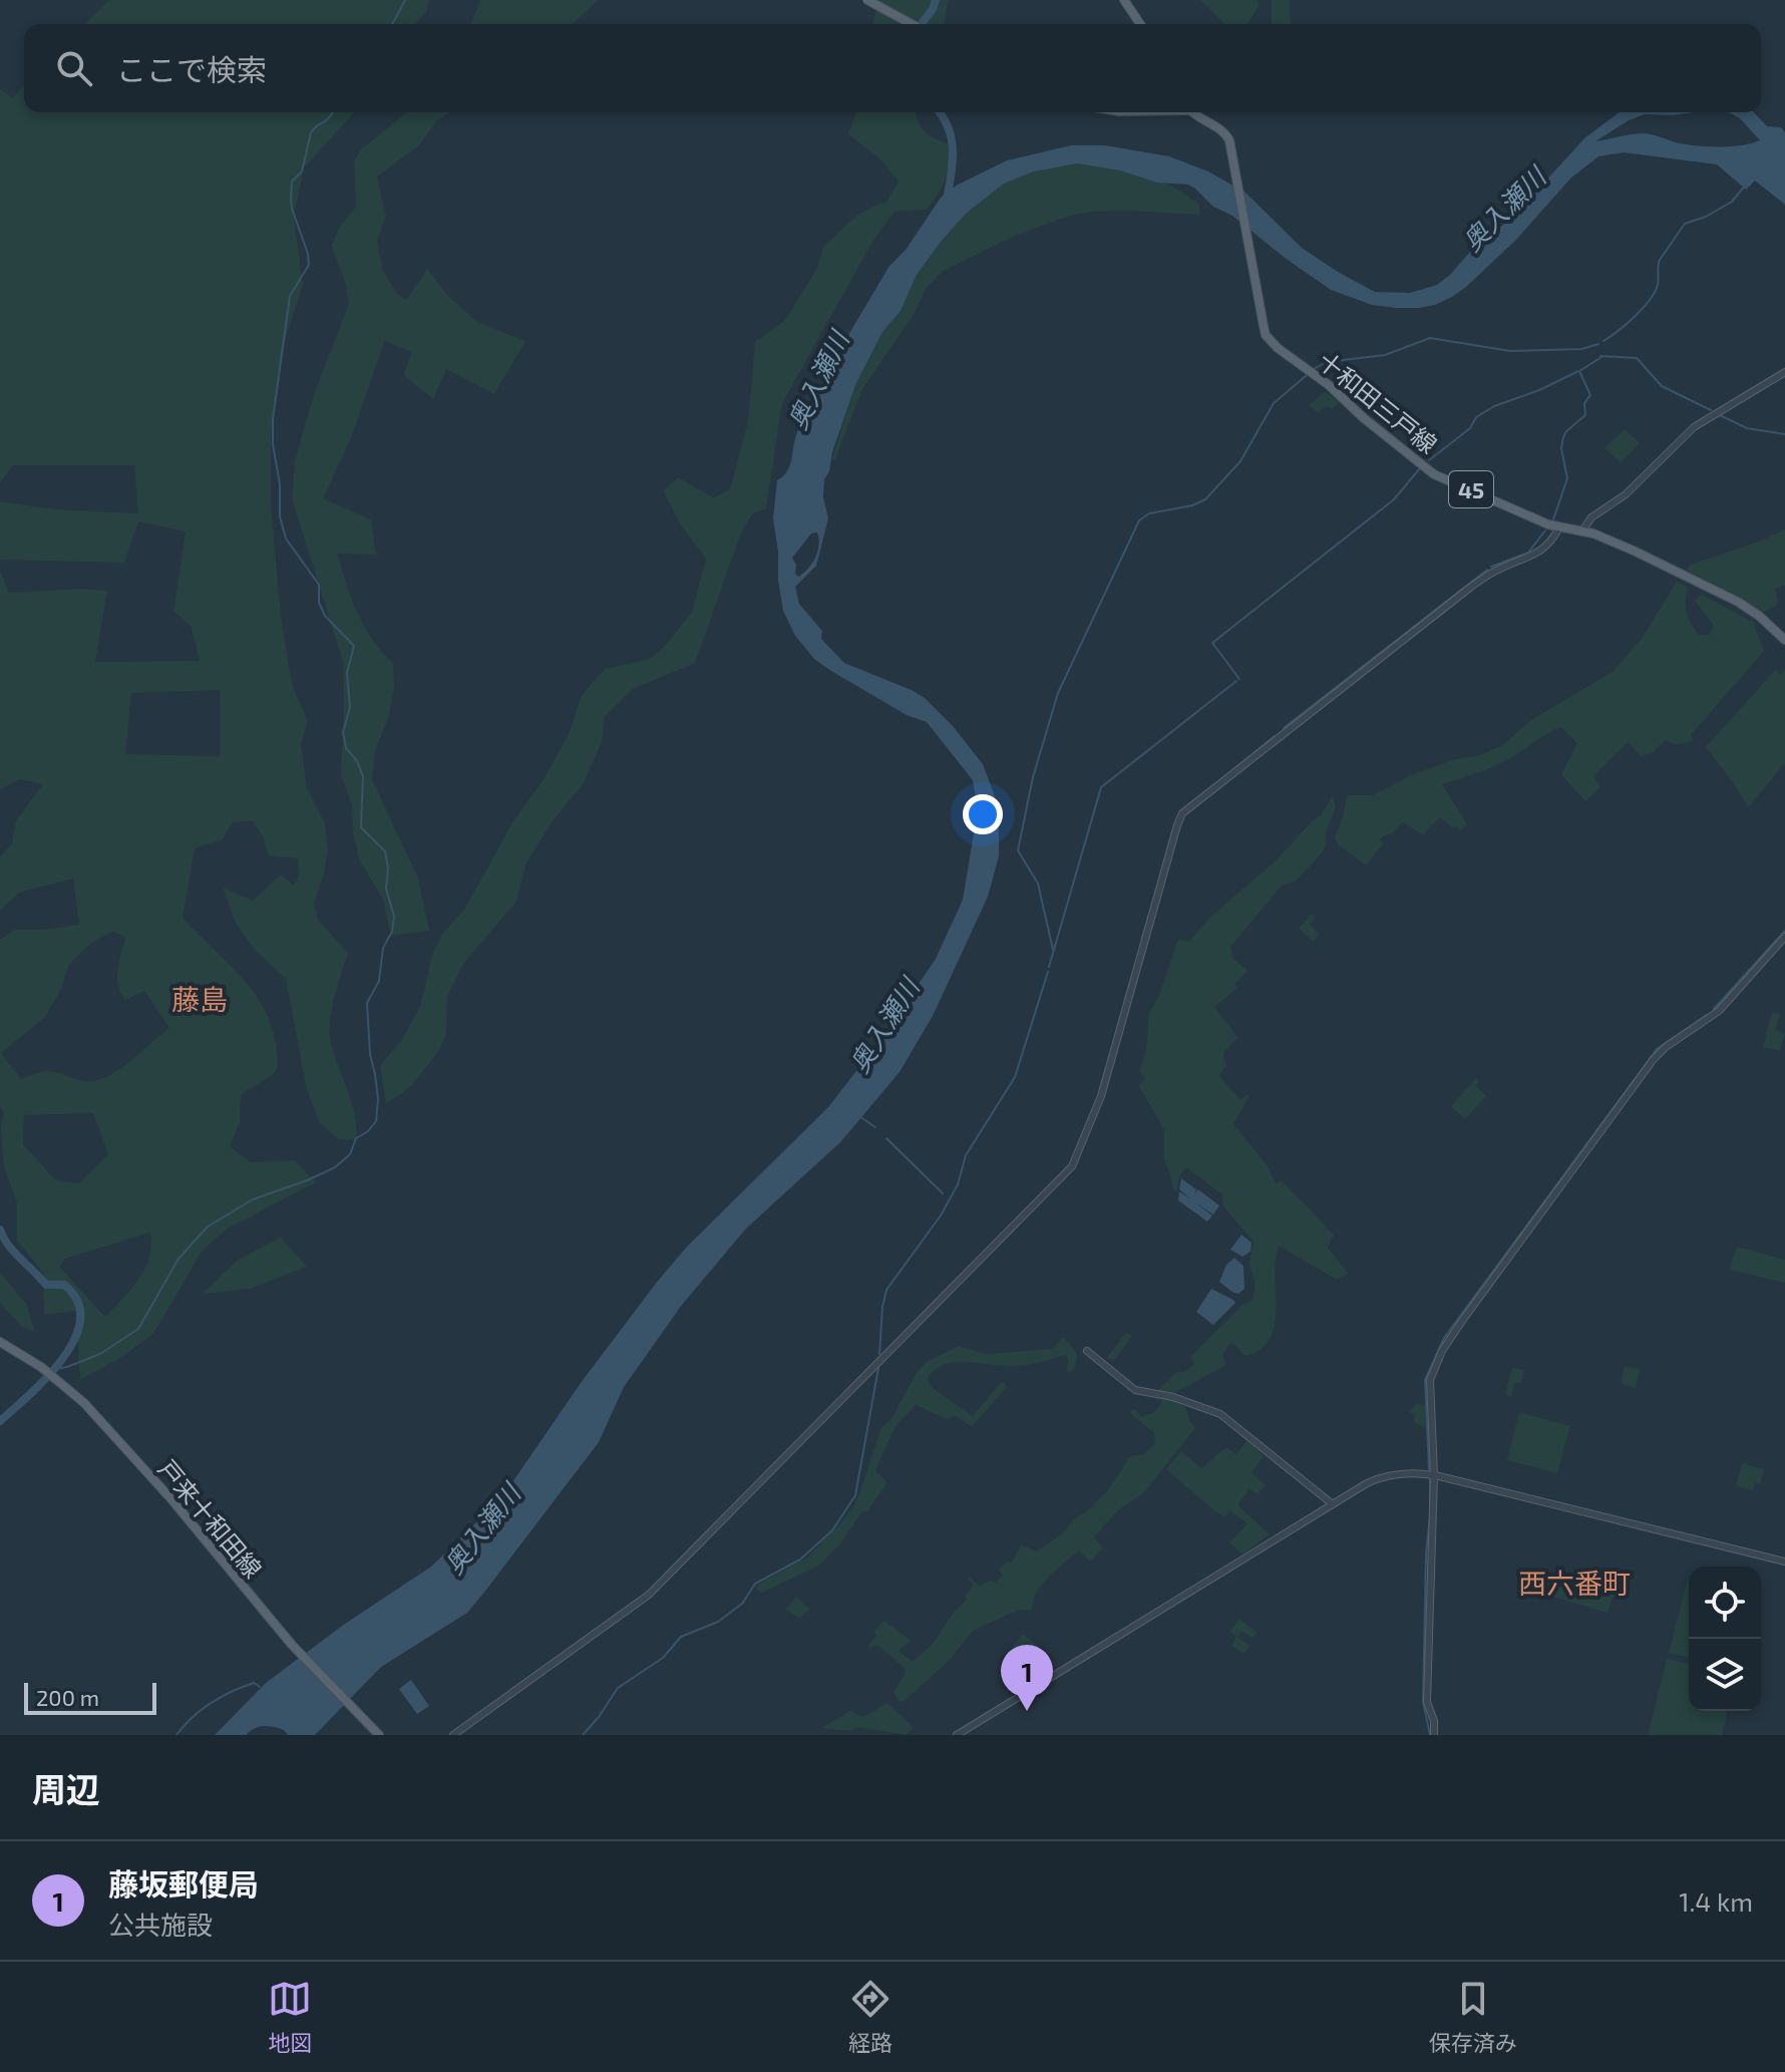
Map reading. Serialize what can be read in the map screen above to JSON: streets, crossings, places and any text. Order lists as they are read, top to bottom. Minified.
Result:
{"streets":{"main road":["十和田三戸線","45","戸来十和田線"]},"districts":["藤島","西六番町"],"water":["奥入瀬川"],"scale_bar":"200 m","page":{"search":"ここで検索","pins":"1","scale":"200 m","heading":"周辺","list":[{"mark":"1","name":"藤坂郵便局","note":"公共施設","value":"1.4 km"}],"nav":["地図","経路","保存済み"]}}
